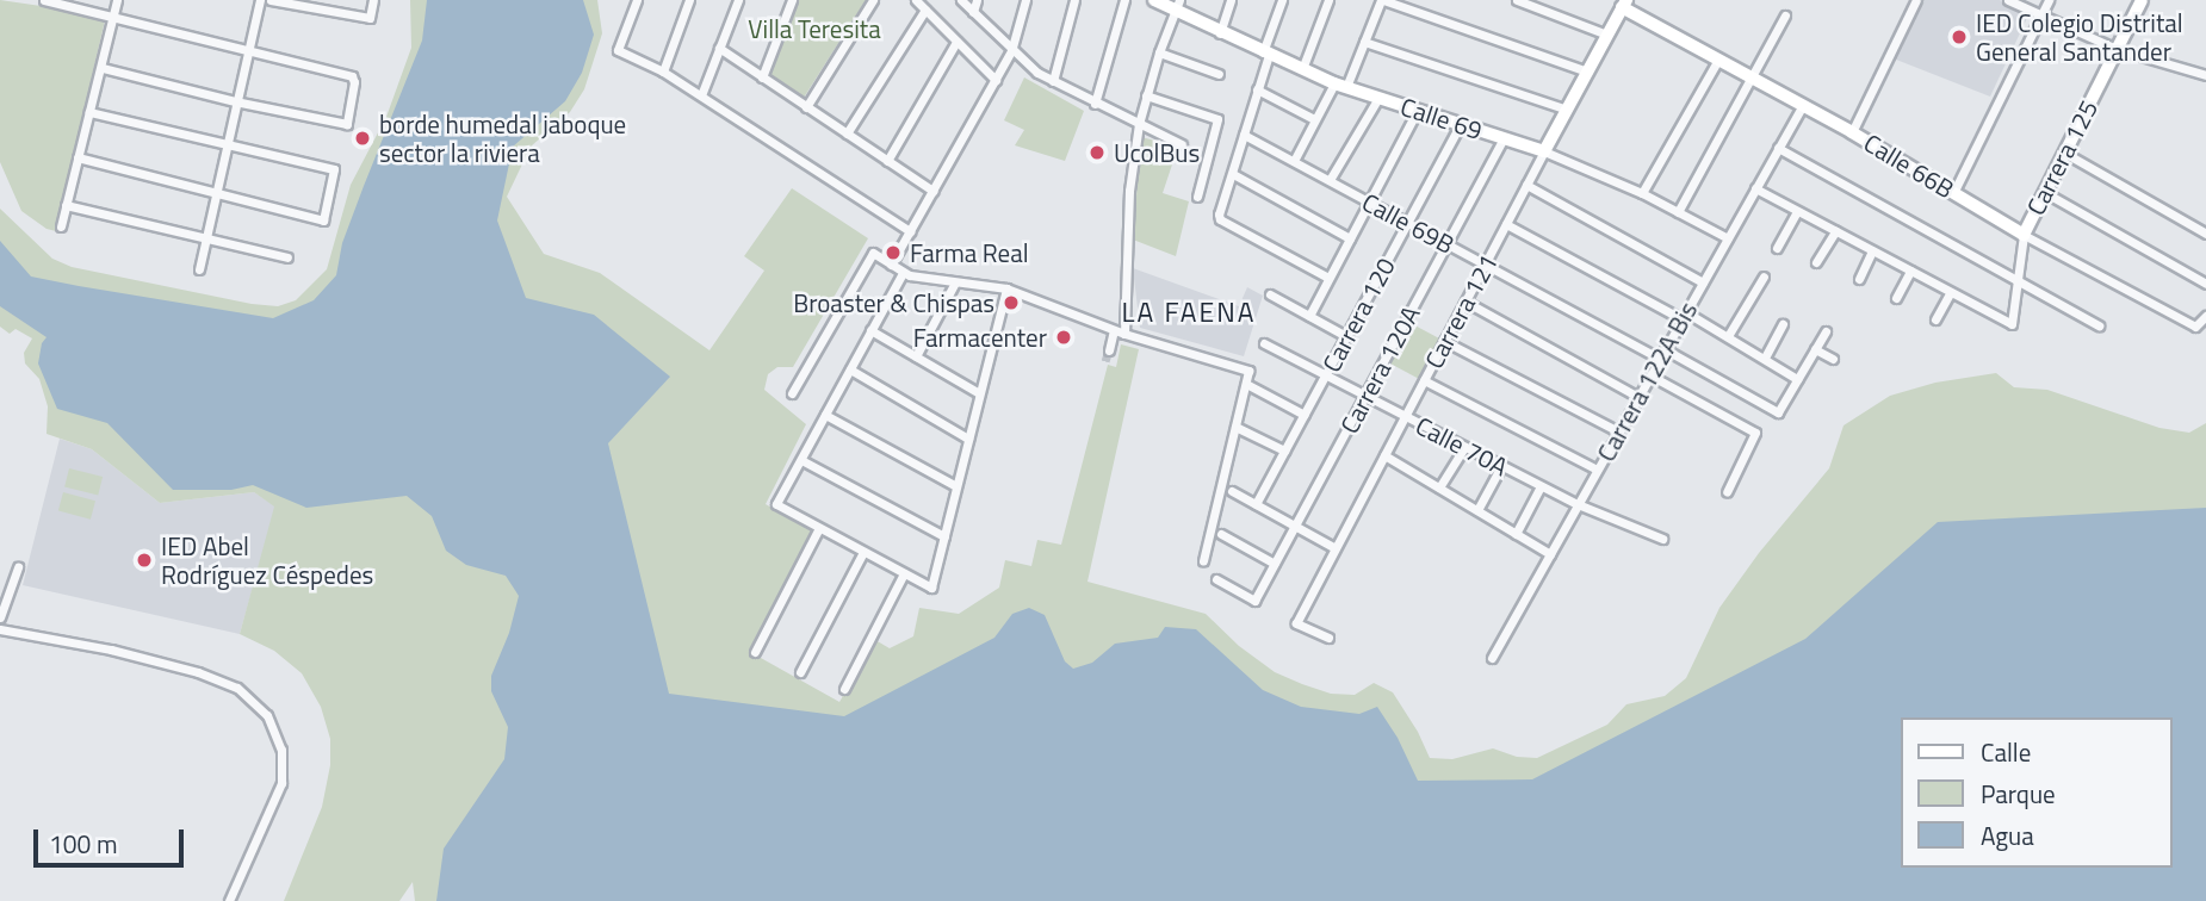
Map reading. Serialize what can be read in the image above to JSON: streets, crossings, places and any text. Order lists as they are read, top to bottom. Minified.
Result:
{"streets":{"street":["Calle 69","Carrera 125","Calle 66B","Calle 69B","Carrera 121","Carrera 120","Carrera 120A","Carrera 122A Bis","Calle 70A"]},"crossings":[["Calle 69","Carrera 121"],["Calle 69","Carrera 120"],["Calle 69","Carrera 120A"],["Calle 69","Carrera 122A Bis"],["Carrera 125","Calle 66B"],["Calle 66B","Carrera 121"],["Calle 66B","Carrera 122A Bis"],["Calle 69B","Carrera 121"],["Calle 69B","Carrera 120"],["Calle 69B","Carrera 120A"],["Calle 69B","Carrera 122A Bis"],["Carrera 121","Calle 70A"],["Carrera 120","Calle 70A"],["Carrera 120A","Calle 70A"],["Carrera 122A Bis","Calle 70A"]],"districts":["LA FAENA"],"parks":["Villa Teresita"],"places":["IED Colegio Distrital General Santander","borde humedal jaboque sector la riviera","UcolBus","Farma Real","Broaster & Chispas","Farmacenter","IED Abel Rodríguez Céspedes"],"legend":["Calle","Parque","Agua"],"scale_bar":"100 m"}
